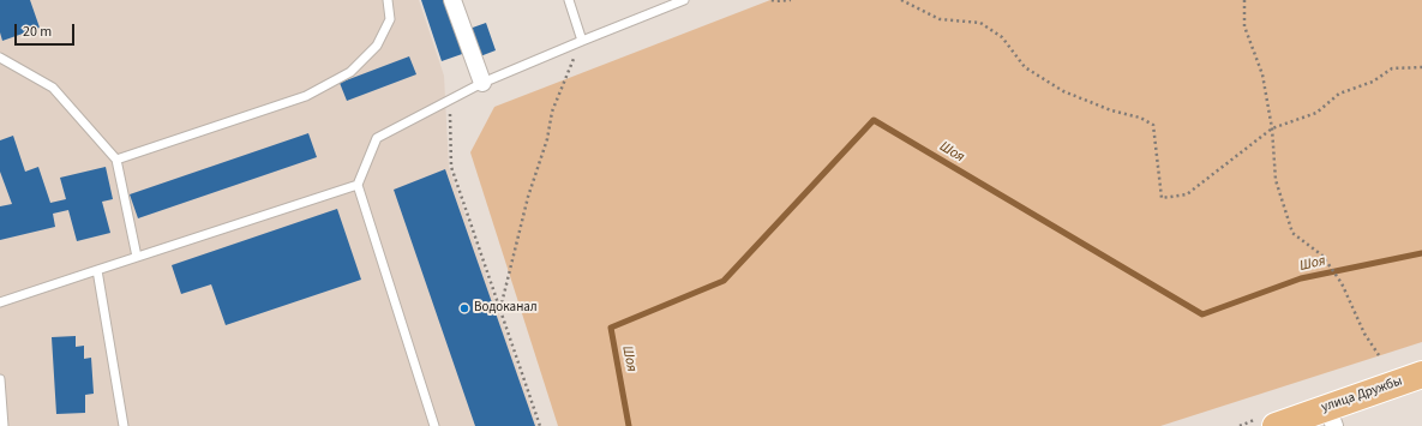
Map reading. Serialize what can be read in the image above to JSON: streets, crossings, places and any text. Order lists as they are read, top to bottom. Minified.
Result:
{"streets":{"main road":["улица Дружбы"]},"water":["Шоя"],"places":["Водоканал"],"scale_bar":"20 m"}
